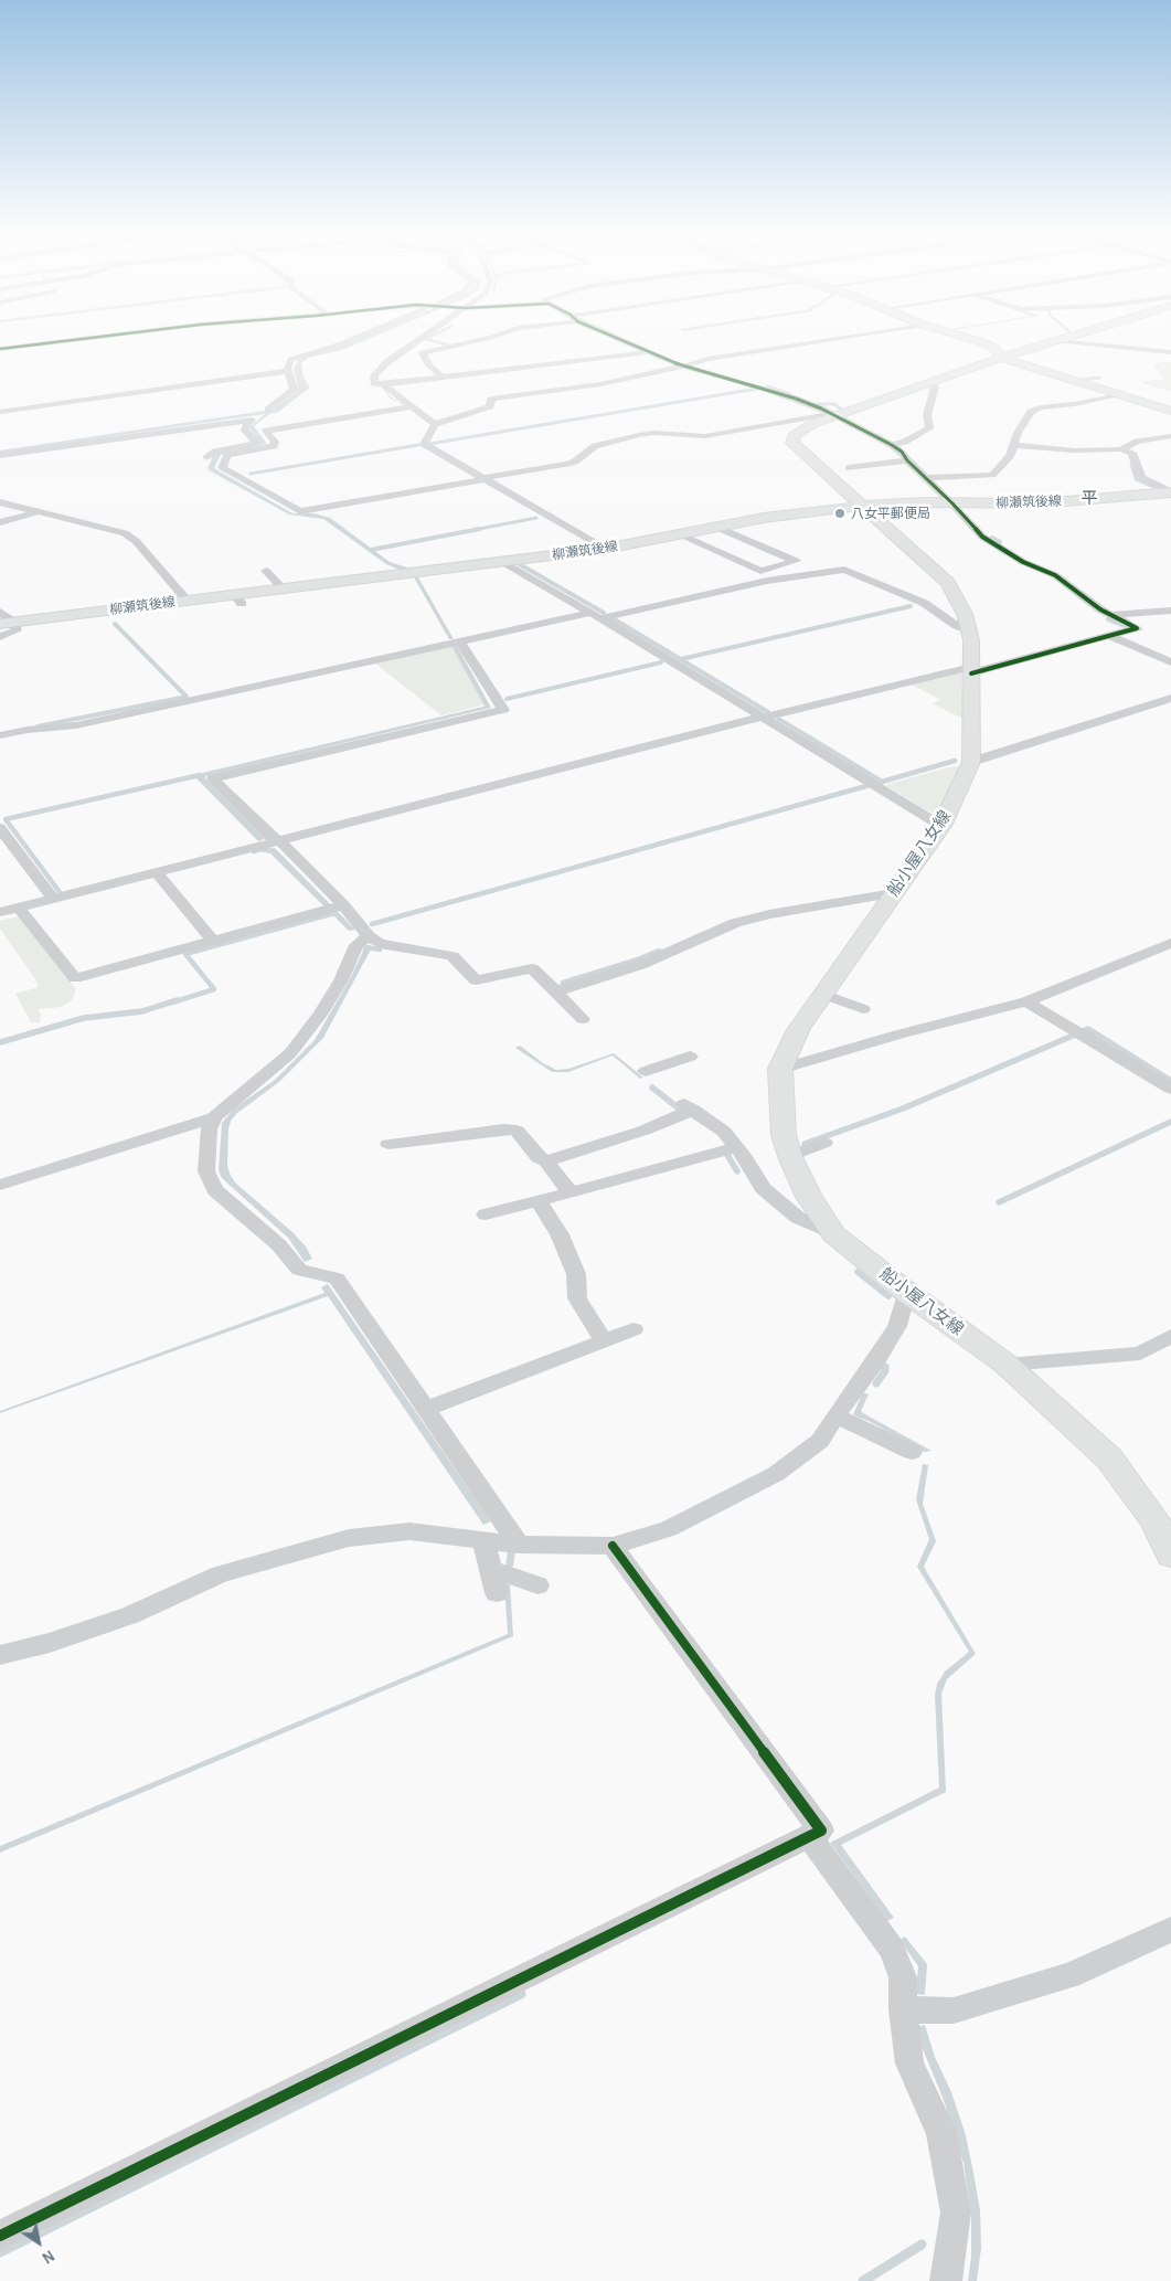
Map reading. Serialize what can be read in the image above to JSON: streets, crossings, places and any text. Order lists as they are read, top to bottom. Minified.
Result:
{"streets":{"main road":["柳瀬筑後線","船小屋八女線"]},"crossings":[["柳瀬筑後線","船小屋八女線"]],"districts":["平"],"places":["八女平郵便局"],"north":"bottom right"}
